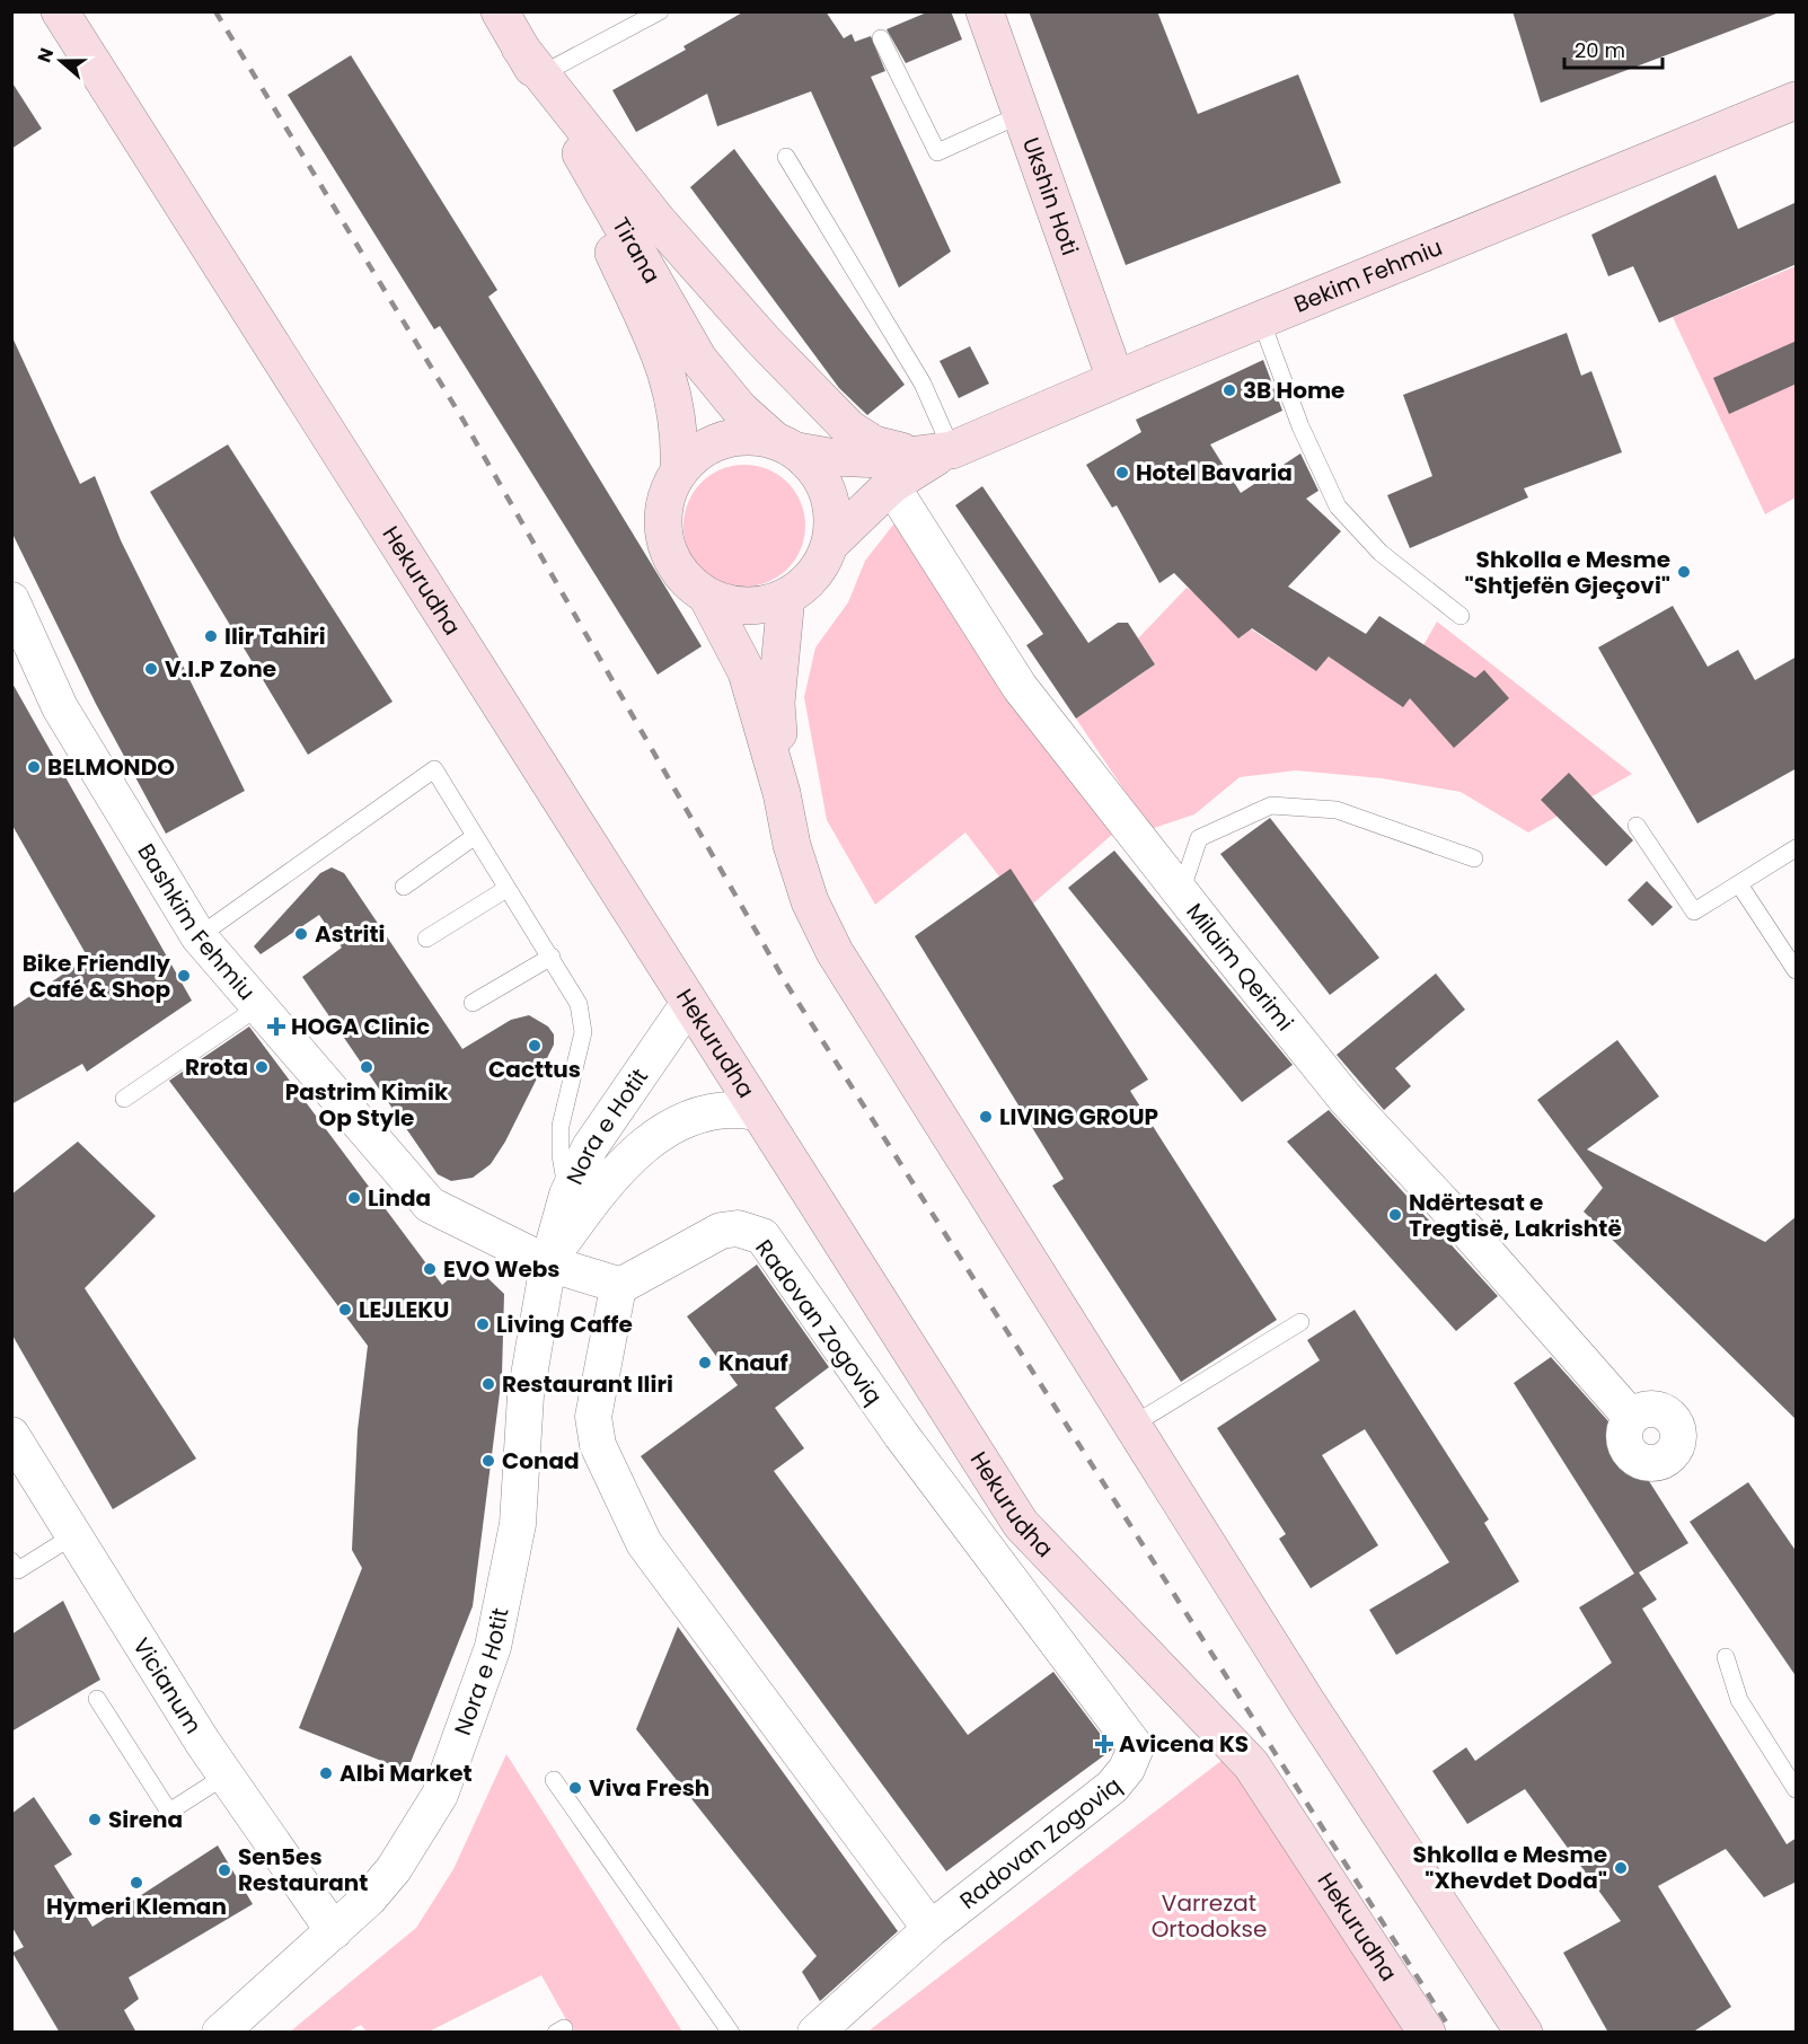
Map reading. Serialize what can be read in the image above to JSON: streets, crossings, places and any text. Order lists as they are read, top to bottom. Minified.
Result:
{"streets":{"main road":["Ukshin Hoti","Tirana","Bekim Fehmiu","Hekurudha"],"street":["Bashkim Fehmiu","Milaim Qerimi","Nora e Hotit","Radovan Zogoviq","Vicianum"]},"crossings":[["Ukshin Hoti","Bekim Fehmiu"],["Tirana","Bekim Fehmiu"],["Bekim Fehmiu","Milaim Qerimi"],["Hekurudha","Nora e Hotit"],["Bashkim Fehmiu","Nora e Hotit"],["Bashkim Fehmiu","Radovan Zogoviq"],["Nora e Hotit","Vicianum"]],"parks":["Varrezat Ortodokse"],"places":{"other":["3B Home","Hotel Bavaria","Shkolla e Mesme \"Shtjefën Gjeçovi\"","Ilir Tahiri","V.I.P Zone","BELMONDO","Astriti","Bike Friendly Café & Shop","Cacttus","Rrota","Pastrim Kimik Op Style","LIVING GROUP","Linda","Ndërtesat e Tregtisë, Lakrishtë","EVO Webs","LEJLEKU","Living Caffe","Knauf","Restaurant Iliri","Conad","Albi Market","Viva Fresh","Sirena","Shkolla e Mesme \"Xhevdet Doda\"","Sen5es Restaurant","Hymeri Kleman"],"health":["HOGA Clinic","Avicena KS"]},"scale_bar":"20 m","north":"left"}
